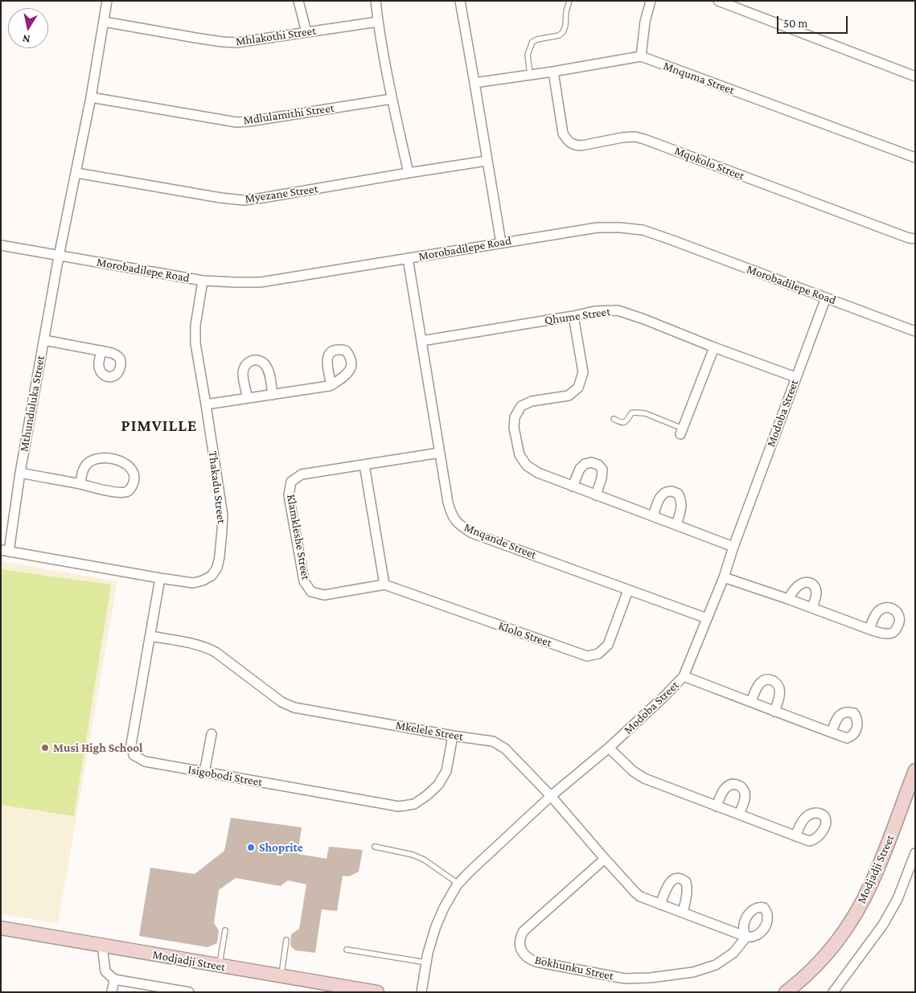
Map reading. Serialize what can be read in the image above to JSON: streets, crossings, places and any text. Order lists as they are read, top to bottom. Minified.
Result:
{"streets":{"street":["Mhlakothi Street","Mnquma Street","Mdlulamithi Street","Mqokolo Street","Myezane Street","Morobadilepe Road","Qhume Street","Mthunduluka Street","Modoba Street","Thakadu Street","Klamkleshe Street","Mnqande Street","Klolo Street","Mkelele Street","Isigobodi Street","Modjadji Street","Bokhunku Street"]},"crossings":[["Mhlakothi Street","Mthunduluka Street"],["Mdlulamithi Street","Mthunduluka Street"],["Myezane Street","Mthunduluka Street"],["Morobadilepe Road","Mthunduluka Street"],["Morobadilepe Road","Modoba Street"],["Morobadilepe Road","Thakadu Street"],["Morobadilepe Road","Mnqande Street"],["Qhume Street","Modoba Street"],["Qhume Street","Mnqande Street"],["Mthunduluka Street","Thakadu Street"],["Modoba Street","Mnqande Street"],["Modoba Street","Mkelele Street"],["Thakadu Street","Isigobodi Street"],["Klamkleshe Street","Mnqande Street"],["Klamkleshe Street","Klolo Street"],["Mnqande Street","Klolo Street"],["Mkelele Street","Isigobodi Street"],["Mkelele Street","Bokhunku Street"]],"districts":["PIMVILLE"],"places":["Musi High School","Shoprite"],"scale_bar":"50 m","north":"bottom"}
